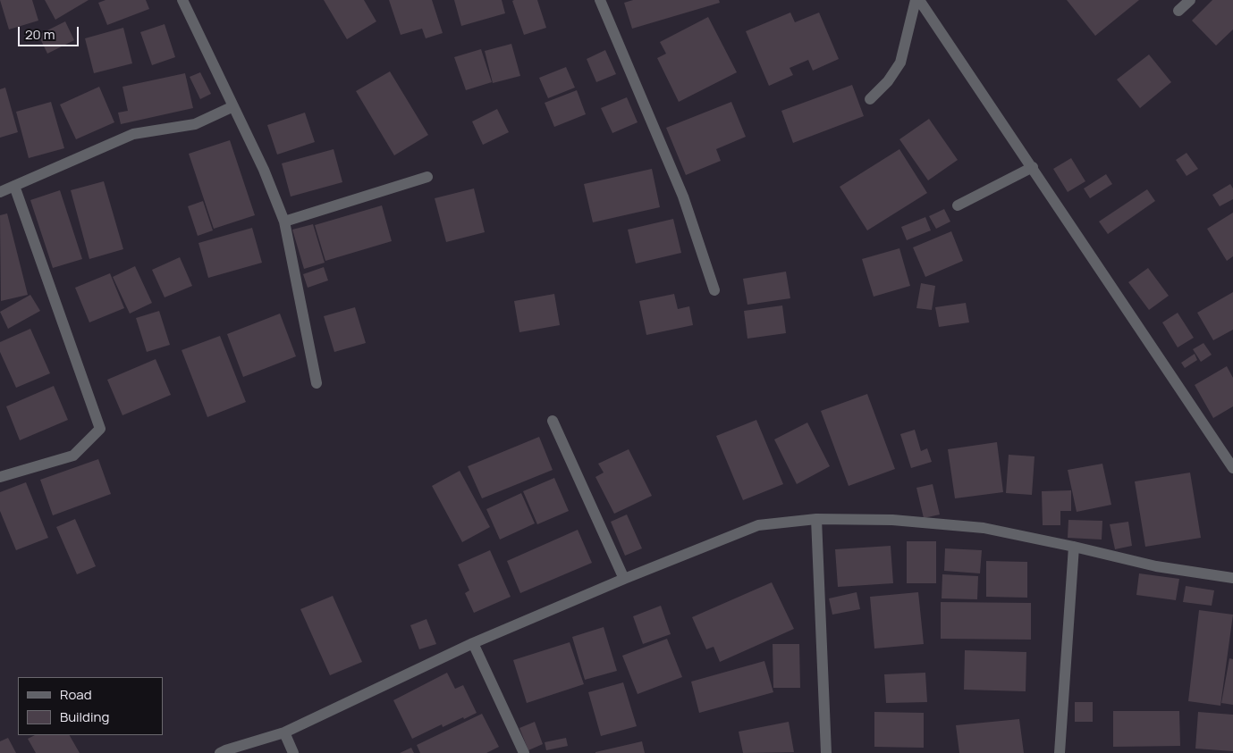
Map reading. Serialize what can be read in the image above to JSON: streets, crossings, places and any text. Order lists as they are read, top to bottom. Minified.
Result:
{"legend":["Road","Building"],"scale_bar":"20 m"}
